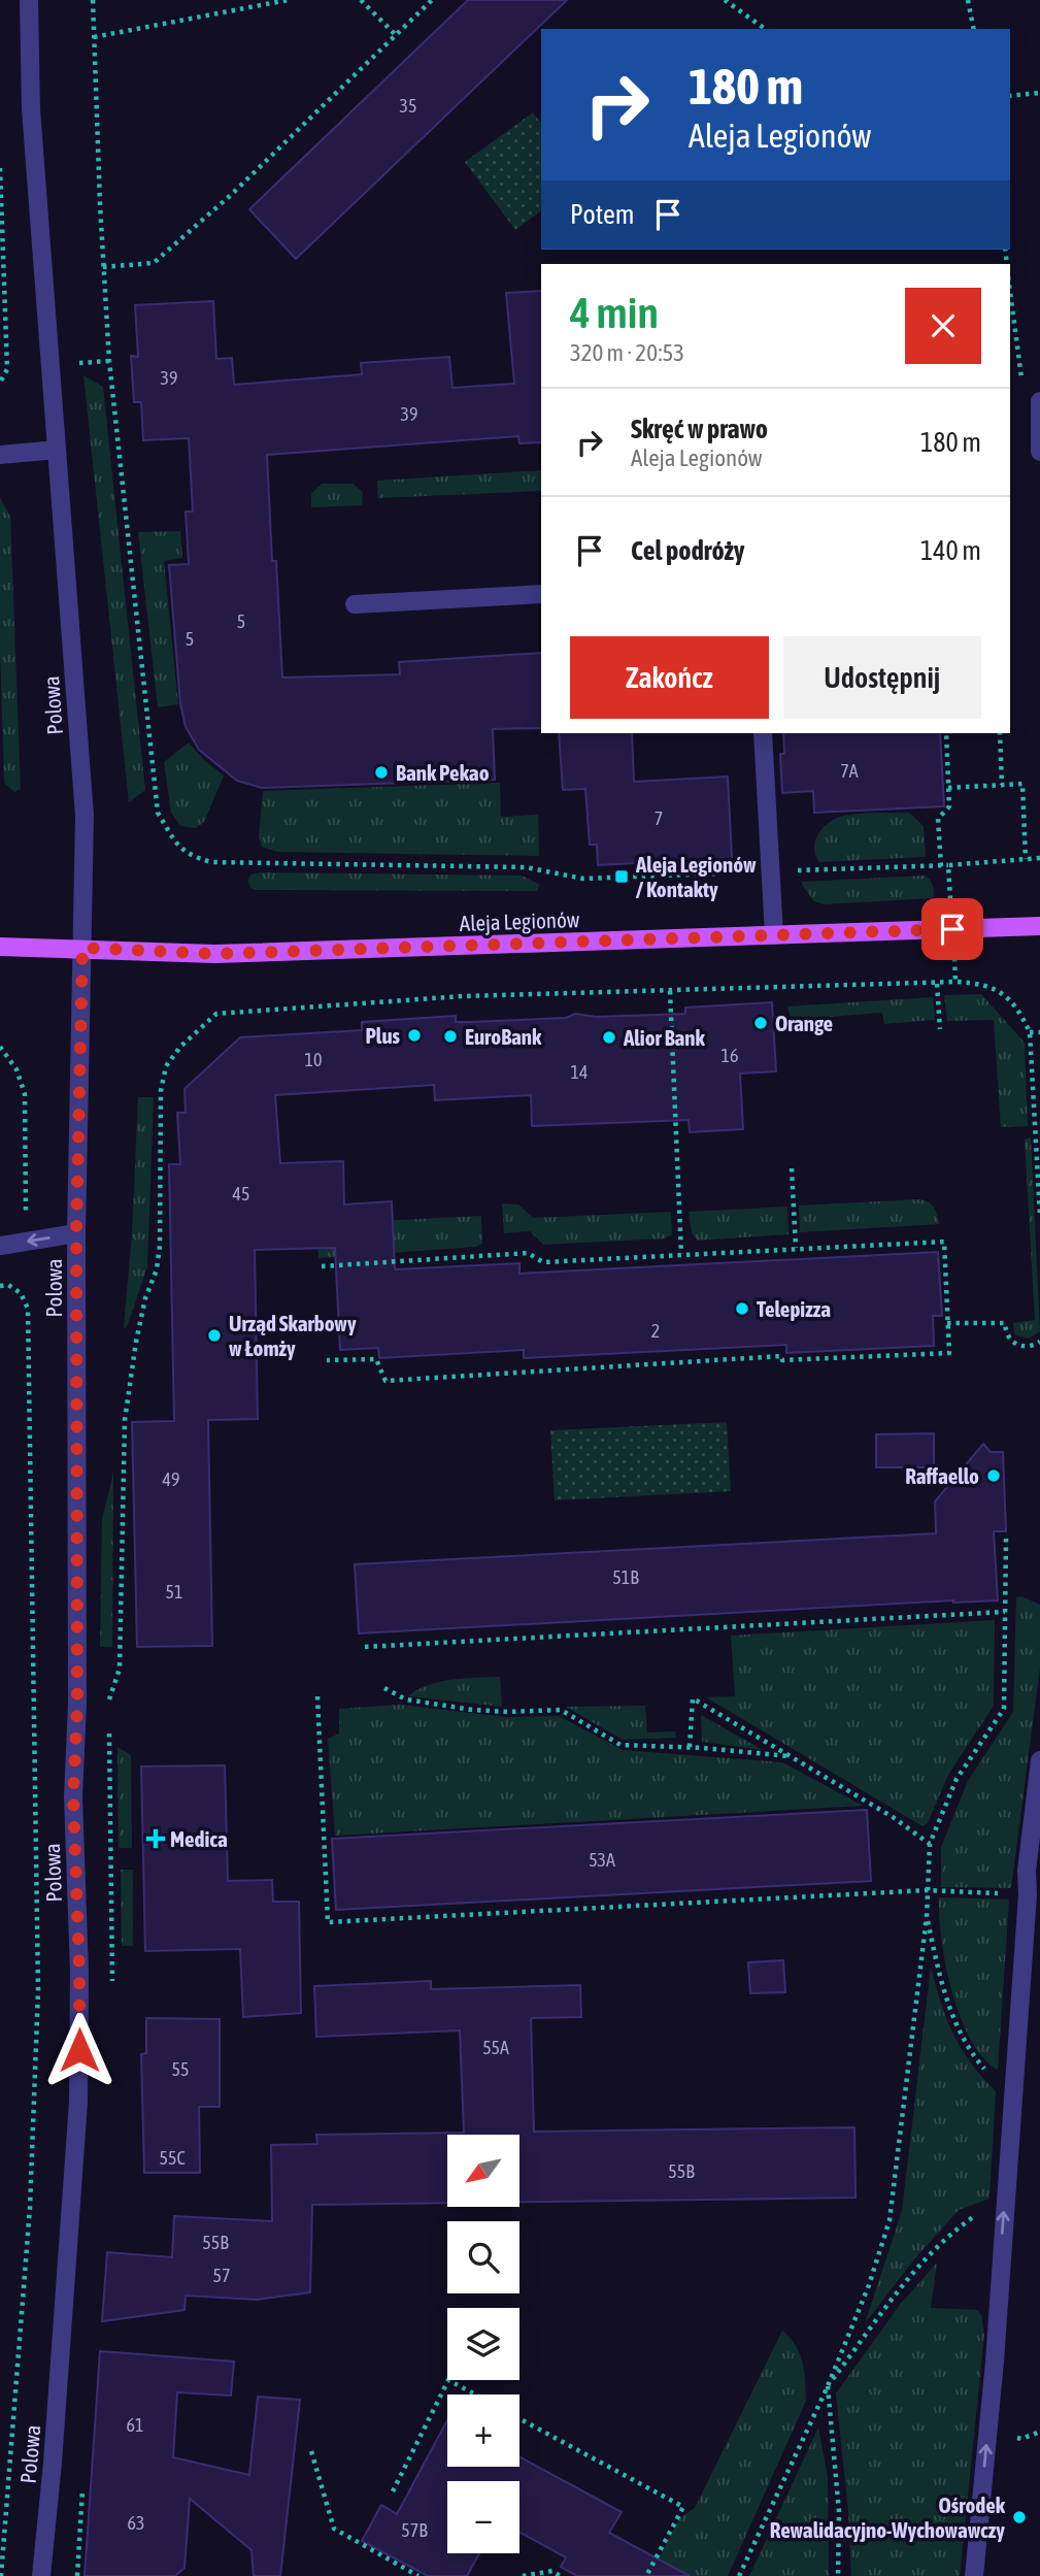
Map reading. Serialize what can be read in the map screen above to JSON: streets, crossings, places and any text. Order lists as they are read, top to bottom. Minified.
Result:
{"streets":{"main road":["Aleja Legionów"],"street":["Polowa"]},"crossings":[["Polowa","Aleja Legionów"]],"places":{"other":["Bank Pekao","Orange","Plus","EuroBank","Alior Bank","Telepizza","Urząd Skarbowy w Łomży","Raffaello","Ośrodek Rewalidacyjno-Wychowawczy"],"transit":["Aleja Legionów / Kontakty"],"health":["Medica"]},"house_numbers":["35","39","39","5","5","7A","7","16","10","14","45","2","49","51B","51","53A","55A","55","55C","55B","55B","57","61","63","57B"],"north":"bottom left","page":{"turn":["180 m","Aleja Legionów"],"then":"Potem","heading":["4 min","320 m · 20:53"],"list":[{"name":"Skręć w prawo","note":"Aleja Legionów","value":"180 m"},{"name":"Cel podróży","value":"140 m"}],"buttons":["Zakończ","Udostępnij"],"map_buttons":["+","−"]}}
